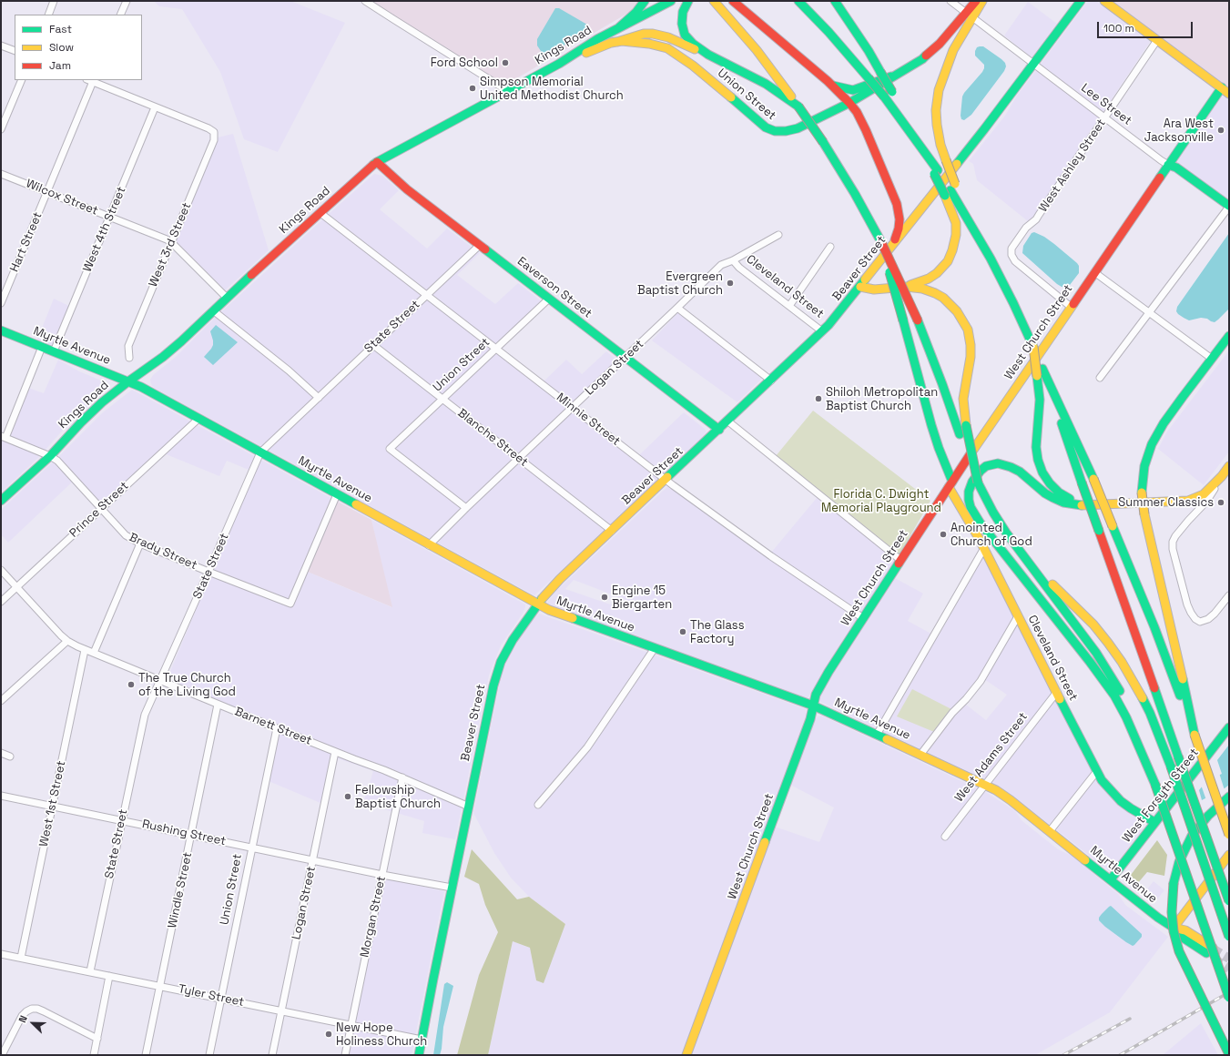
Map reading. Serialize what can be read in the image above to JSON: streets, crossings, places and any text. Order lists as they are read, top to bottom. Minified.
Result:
{"streets":{"main road":["Kings Road","Union Street","Lee Street","Beaver Street","Cleveland Street","Eaverson Street","West Church Street","Myrtle Avenue","West Forsyth Street"],"street":["West Ashley Street","Wilcox Street","West 4th Street","Hart Street","West 3rd Street","State Street","Logan Street","Minnie Street","Blanche Street","Prince Street","Brady Street","Barnett Street","West Adams Street","West 1st Street","Rushing Street","Windle Street","Morgan Street","Tyler Street"]},"crossings":[["Kings Road","Union Street"],["Kings Road","Wilcox Street"],["Kings Road","Eaverson Street"],["Kings Road","Myrtle Avenue"],["Kings Road","Minnie Street"],["Kings Road","Brady Street"],["Union Street","Lee Street"],["Union Street","Eaverson Street"],["Union Street","Logan Street"],["Union Street","Minnie Street"],["Union Street","Blanche Street"],["Union Street","Barnett Street"],["Union Street","Rushing Street"],["Union Street","Tyler Street"],["Lee Street","West Ashley Street"],["Lee Street","Beaver Street"],["Lee Street","West Church Street"],["West Ashley Street","West Church Street"],["Wilcox Street","West 4th Street"],["Wilcox Street","Hart Street"],["Wilcox Street","West 3rd Street"],["West 4th Street","West 3rd Street"],["West 4th Street","Myrtle Avenue"],["Beaver Street","Cleveland Street"],["Beaver Street","Eaverson Street"],["Beaver Street","Myrtle Avenue"],["Beaver Street","Minnie Street"],["Beaver Street","Blanche Street"],["Beaver Street","Barnett Street"],["Beaver Street","Rushing Street"],["Beaver Street","Tyler Street"],["Cleveland Street","West Church Street"],["Cleveland Street","Logan Street"],["Cleveland Street","West Adams Street"],["Cleveland Street","West Forsyth Street"],["Eaverson Street","State Street"],["Eaverson Street","Logan Street"],["State Street","Myrtle Avenue"],["State Street","Minnie Street"],["State Street","Blanche Street"],["State Street","Brady Street"],["State Street","Barnett Street"],["State Street","Rushing Street"],["State Street","Tyler Street"],["West Church Street","Myrtle Avenue"],["West Church Street","Minnie Street"],["Myrtle Avenue","Logan Street"],["Myrtle Avenue","Prince Street"],["Myrtle Avenue","Brady Street"],["Myrtle Avenue","West Adams Street"],["Myrtle Avenue","West Forsyth Street"],["Logan Street","Minnie Street"],["Logan Street","Blanche Street"],["Logan Street","Barnett Street"],["Logan Street","Rushing Street"],["Logan Street","Tyler Street"],["Prince Street","Brady Street"],["Prince Street","Barnett Street"],["Barnett Street","West 1st Street"],["Barnett Street","Windle Street"],["Barnett Street","Morgan Street"],["West 1st Street","Rushing Street"],["West 1st Street","Tyler Street"],["Rushing Street","Windle Street"],["Rushing Street","Morgan Street"],["Windle Street","Tyler Street"],["Morgan Street","Tyler Street"]],"parks":["Florida C. Dwight Memorial Playground"],"places":["Ford School","Simpson Memorial United Methodist Church","Ara West Jacksonville","Evergreen Baptist Church","Shiloh Metropolitan Baptist Church","Summer Classics","Anointed Church of God","Engine 15 Biergarten","The Glass Factory","The True Church of the Living God","Fellowship Baptist Church","New Hope Holiness Church"],"legend":["Fast","Slow","Jam"],"scale_bar":"100 m","north":"top left"}
